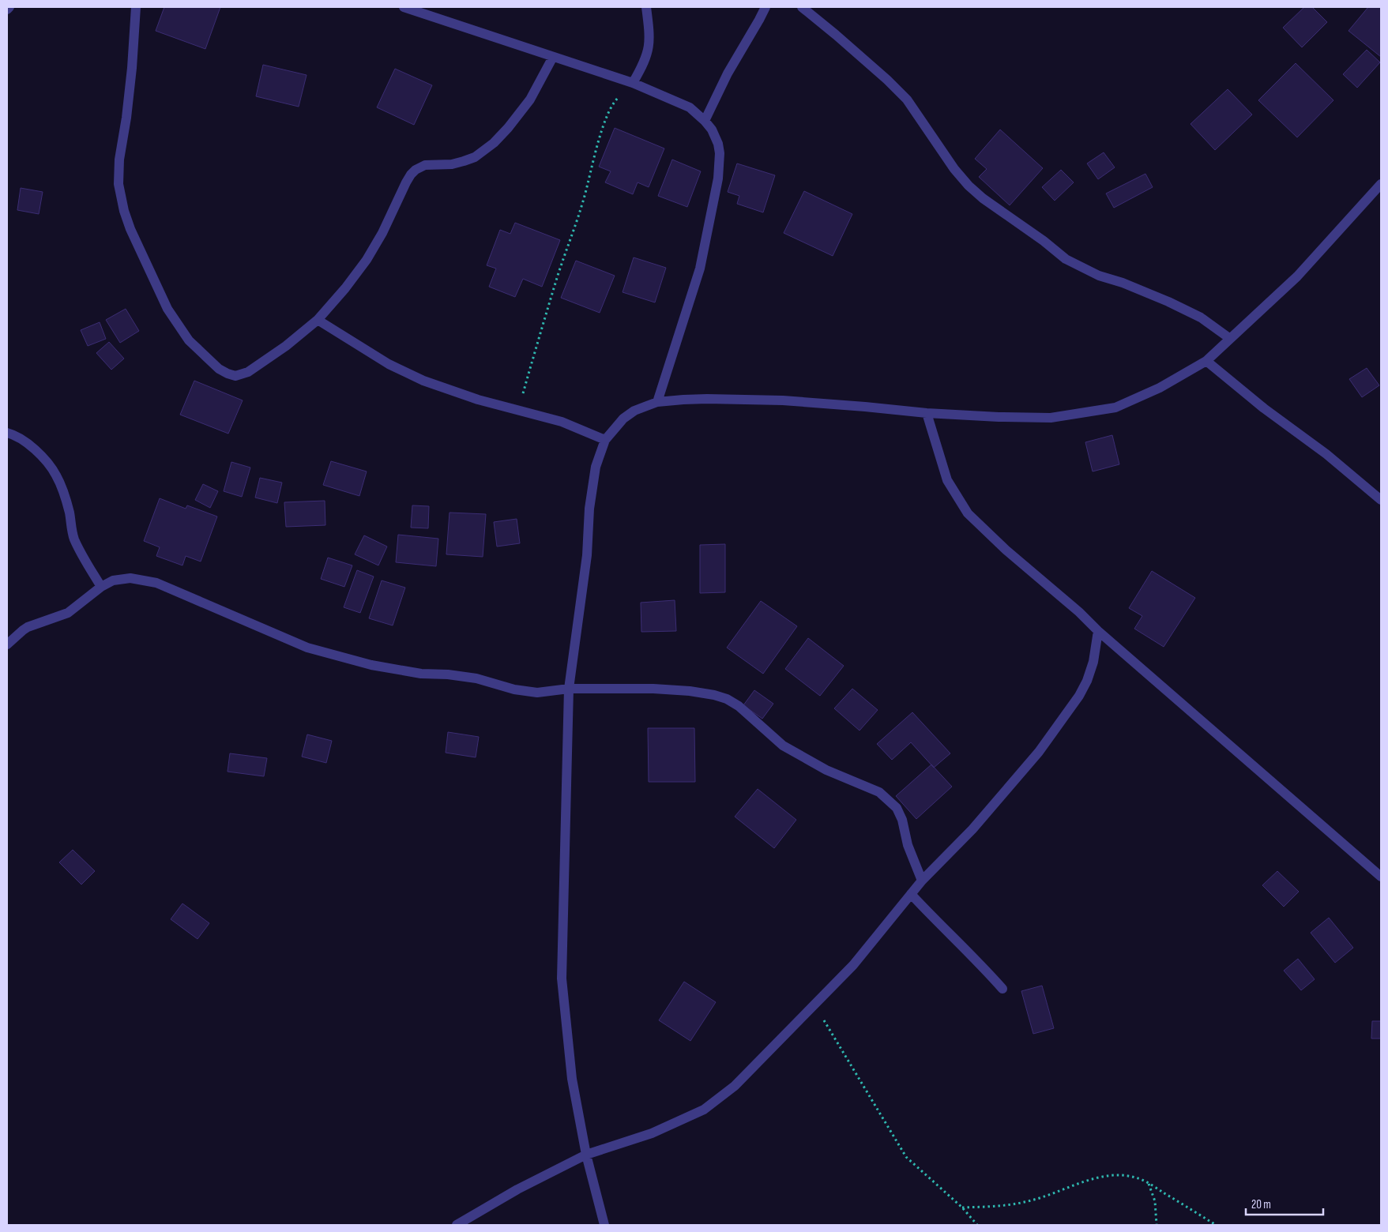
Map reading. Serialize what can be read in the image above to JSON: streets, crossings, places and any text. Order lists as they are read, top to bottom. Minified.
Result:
{"scale_bar":"20 m"}
